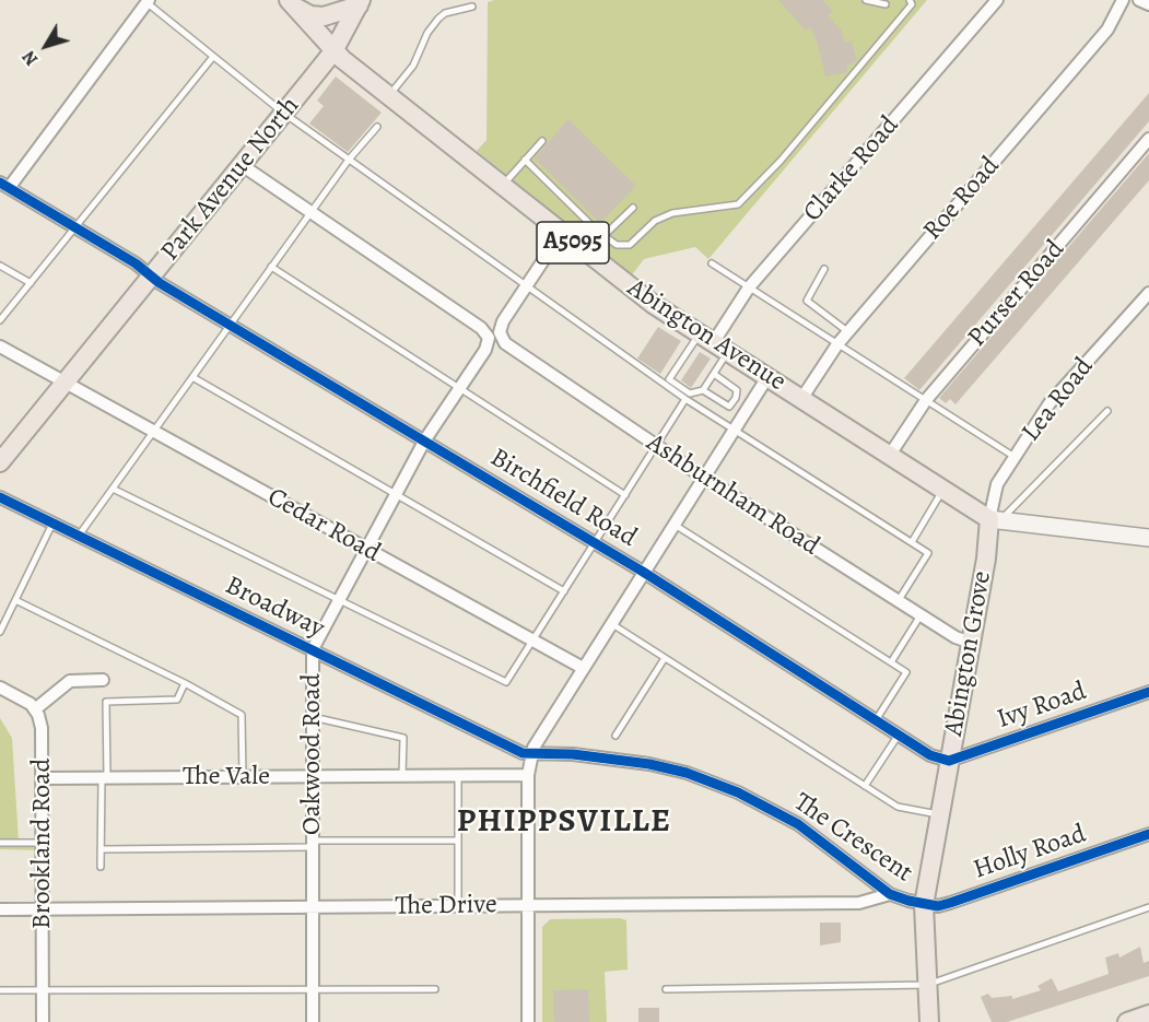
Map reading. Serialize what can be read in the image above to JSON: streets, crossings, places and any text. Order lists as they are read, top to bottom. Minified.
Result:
{"streets":{"main road":["Park Avenue North","A5095","Abington Avenue","Abington Grove"],"street":["Clarke Road","Roe Road","Purser Road","Lea Road","Ashburnham Road","Birchfield Road","Cedar Road","Broadway","Ivy Road","Oakwood Road","The Vale","The Crescent","Brookland Road","Holly Road","The Drive"]},"crossings":[["Clarke Road","Abington Avenue"],["Park Avenue North","Abington Avenue"],["Park Avenue North","Ashburnham Road"],["Park Avenue North","Birchfield Road"],["Park Avenue North","Cedar Road"],["Roe Road","Abington Avenue"],["Purser Road","Abington Avenue"],["Abington Avenue","Lea Road"],["Abington Avenue","Abington Grove"],["Abington Avenue","Oakwood Road"],["Lea Road","Abington Grove"],["Ashburnham Road","Abington Grove"],["Ashburnham Road","Oakwood Road"],["Birchfield Road","Abington Grove"],["Birchfield Road","Ivy Road"],["Birchfield Road","Oakwood Road"],["Cedar Road","Oakwood Road"],["Broadway","Oakwood Road"],["Broadway","The Crescent"],["Abington Grove","Ivy Road"],["Abington Grove","The Crescent"],["Abington Grove","Holly Road"],["Oakwood Road","The Vale"],["Oakwood Road","The Drive"],["The Vale","Brookland Road"],["The Crescent","Holly Road"],["The Crescent","The Drive"],["Brookland Road","The Drive"]],"districts":["PHIPPSVILLE"],"north":"bottom left"}
